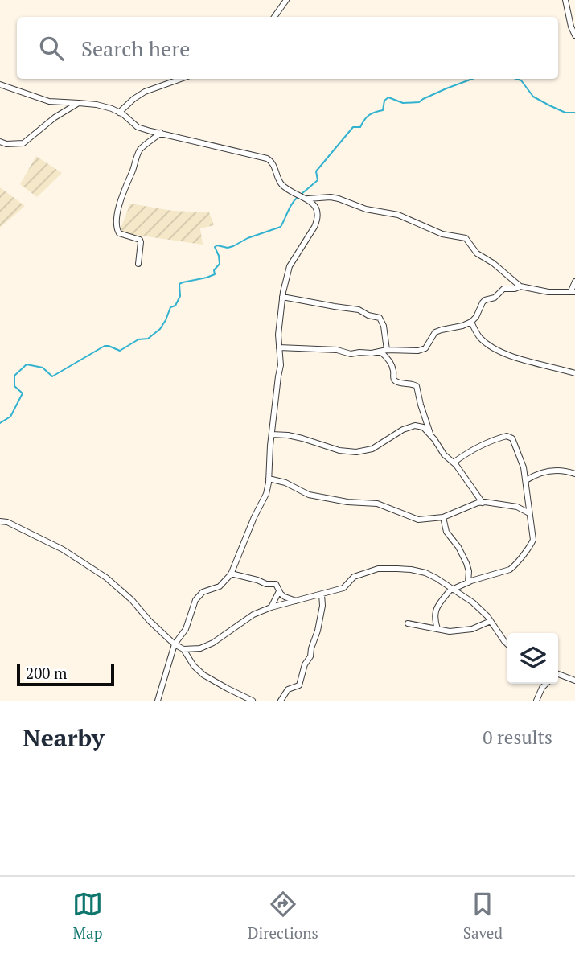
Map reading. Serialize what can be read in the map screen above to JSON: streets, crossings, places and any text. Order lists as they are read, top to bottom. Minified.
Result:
{"scale_bar":"200 m","page":{"search":"Search here","scale":"200 m","heading":["Nearby","0 results"],"nav":["Map","Directions","Saved"]}}
